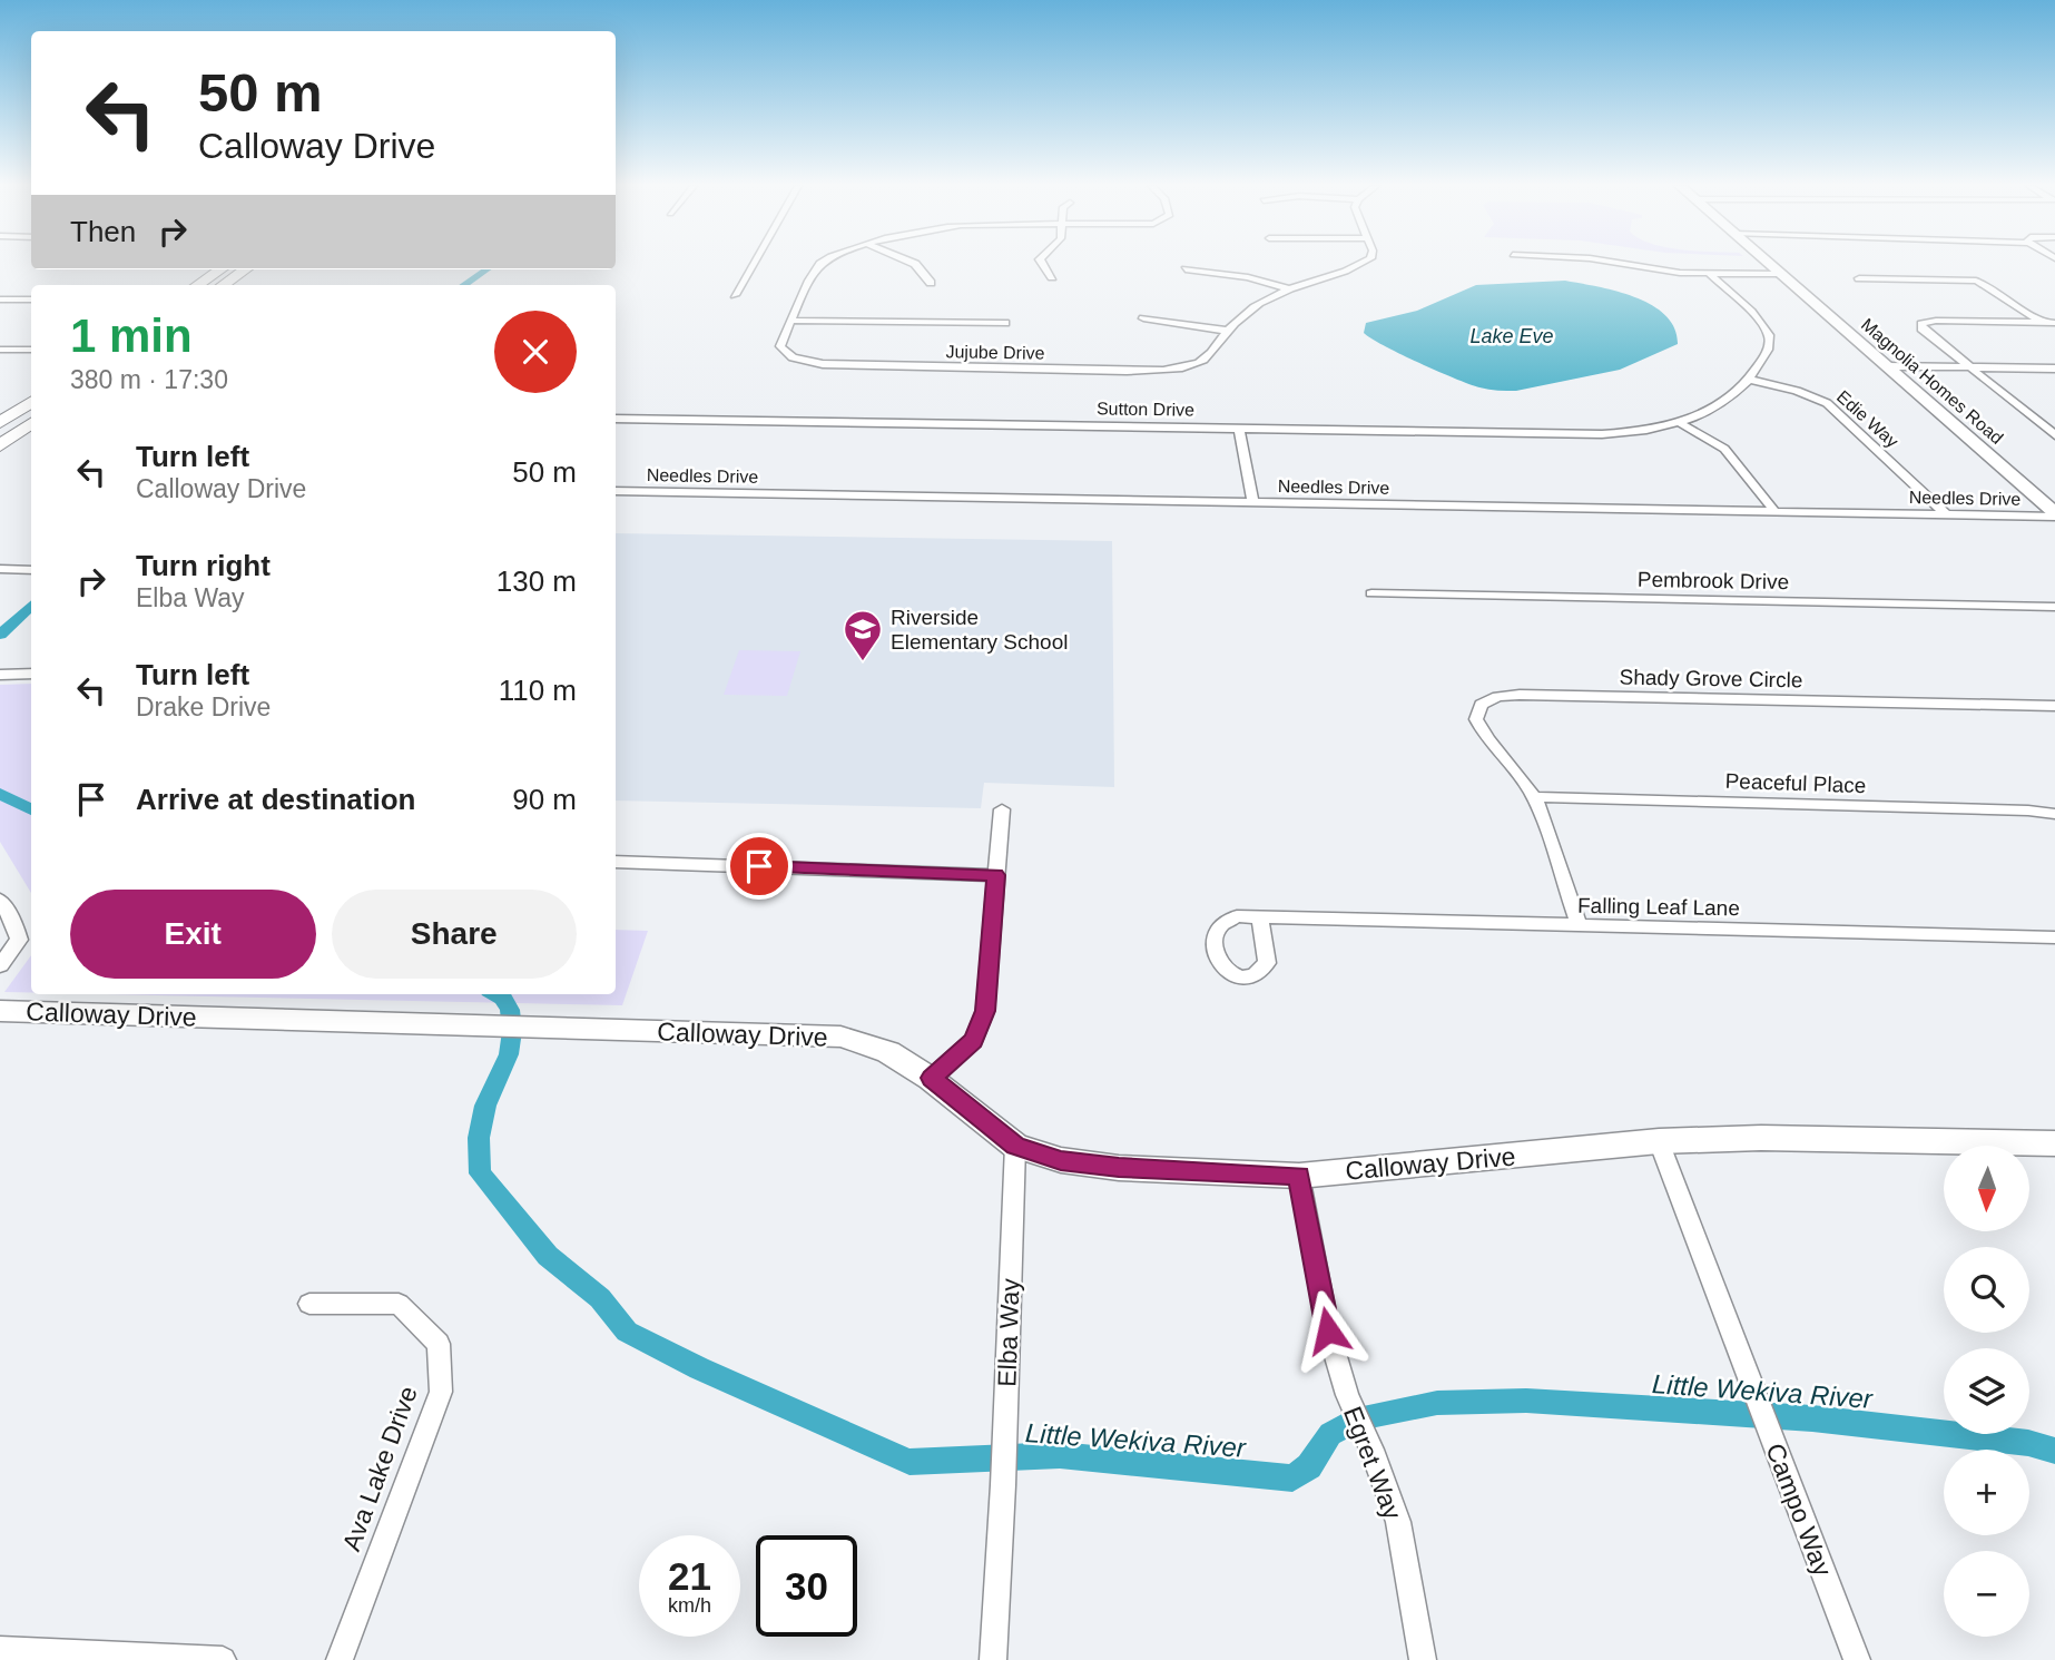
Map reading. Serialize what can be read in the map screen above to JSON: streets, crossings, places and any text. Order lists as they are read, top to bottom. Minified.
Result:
{"streets":{"street":["Jujube Drive","Magnolia Homes Road","Sutton Drive","Edie Way","Needles Drive","Pembrook Drive","Shady Grove Circle","Peaceful Place","Falling Leaf Lane","Calloway Drive","Elba Way","Egret Way","Ava Lake Drive","Campo Way"]},"crossings":[["Magnolia Homes Road","Needles Drive"],["Sutton Drive","Edie Way"],["Edie Way","Needles Drive"],["Shady Grove Circle","Peaceful Place"],["Calloway Drive","Elba Way"],["Calloway Drive","Egret Way"],["Calloway Drive","Campo Way"]],"water":["Lake Eve","Little Wekiva River"],"places":{"school or university":["Riverside Elementary School"]},"north":"bottom","page":{"turn":["50 m","Calloway Drive"],"then":"Then","heading":["1 min","380 m · 17:30"],"list":[{"name":"Turn left","note":"Calloway Drive","value":"50 m"},{"name":"Turn right","note":"Elba Way","value":"130 m"},{"name":"Turn left","note":"Drake Drive","value":"110 m"},{"name":"Arrive at destination","value":"90 m"}],"buttons":["Exit","Share"],"map_buttons":["+","−"],"speed":"21 km/h","limit":"30"}}
